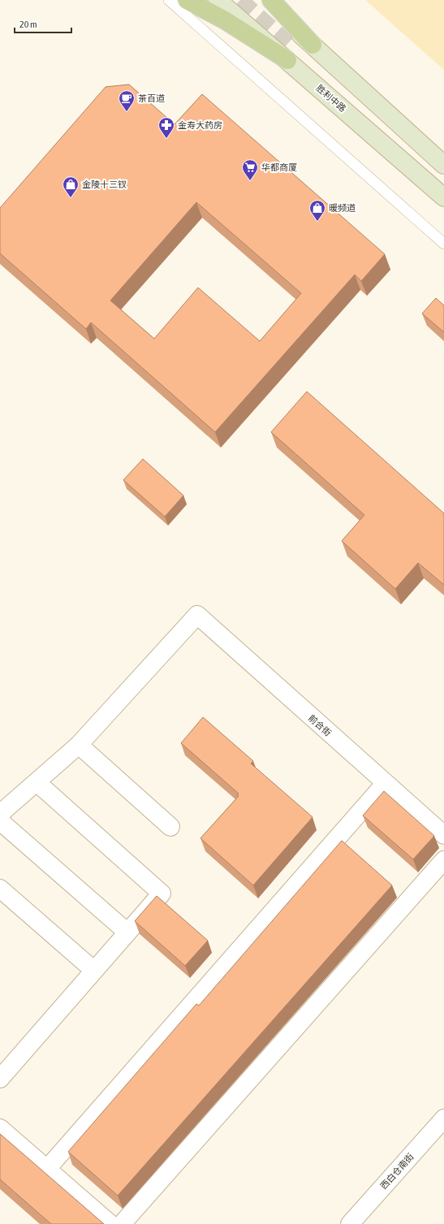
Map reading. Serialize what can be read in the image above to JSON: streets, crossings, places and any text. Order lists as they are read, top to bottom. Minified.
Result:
{"streets":{"main road":["胜利中路"],"street":["前合街","西白仓南街"]},"places":{"cafe":["茶百道"],"pharmacy":["金寿大药房"],"supermarket":["华都商厦"],"shop":["金陵十三钗","暖频道"]},"scale_bar":"20 m"}
